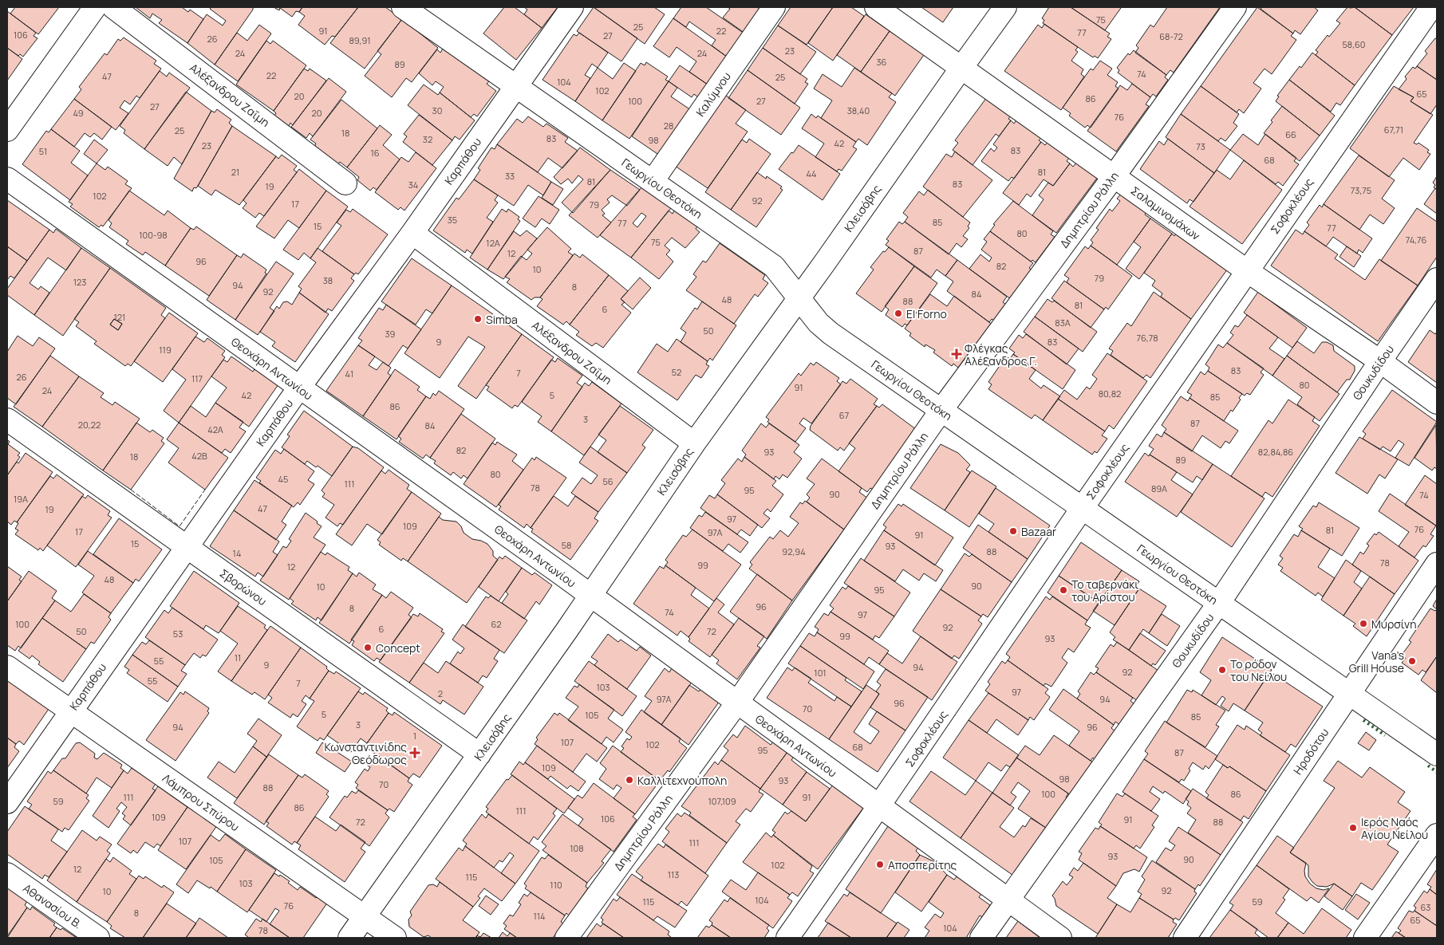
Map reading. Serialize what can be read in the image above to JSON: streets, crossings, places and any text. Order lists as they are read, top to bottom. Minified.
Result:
{"streets":{"street":["Καλύμνου","Αλέξανδρου Ζαΐμη","Καρπάθου","Γεωργίου Θεοτόκη","Σοφοκλέους","Κλεισόβης","Δημητρίου Ράλλη","Σαλαμινομάχων","Θεοχάρη Αντωνίου","Θουκυδίδου","Σβορώνου","Ηροδότου","Λάμπρου Σπύρου","Αθανασίου Β."]},"crossings":[["Καλύμνου","Γεωργίου Θεοτόκη"],["Αλέξανδρου Ζαΐμη","Καρπάθου"],["Αλέξανδρου Ζαΐμη","Κλεισόβης"],["Καρπάθου","Γεωργίου Θεοτόκη"],["Καρπάθου","Θεοχάρη Αντωνίου"],["Καρπάθου","Σβορώνου"],["Καρπάθου","Λάμπρου Σπύρου"],["Γεωργίου Θεοτόκη","Σοφοκλέους"],["Γεωργίου Θεοτόκη","Κλεισόβης"],["Γεωργίου Θεοτόκη","Δημητρίου Ράλλη"],["Γεωργίου Θεοτόκη","Θουκυδίδου"],["Γεωργίου Θεοτόκη","Ηροδότου"],["Σοφοκλέους","Σαλαμινομάχων"],["Σοφοκλέους","Θεοχάρη Αντωνίου"],["Κλεισόβης","Σαλαμινομάχων"],["Κλεισόβης","Θεοχάρη Αντωνίου"],["Κλεισόβης","Σβορώνου"],["Κλεισόβης","Λάμπρου Σπύρου"],["Δημητρίου Ράλλη","Σαλαμινομάχων"],["Δημητρίου Ράλλη","Θεοχάρη Αντωνίου"],["Σαλαμινομάχων","Θουκυδίδου"],["Θεοχάρη Αντωνίου","Θουκυδίδου"]],"places":{"other":["El Forno","Simba","Bazaar","Το ταβερνάκι του Αρίστου","Μυρσίνη","Concept","Vana's Grill House","Το ρόδον του Νείλου","Καλλιτεχνούπολη","Ιερός Ναός Αγίου Νείλου","Αποσπερίτης"],"health":["Φλέγκας Αλέξανδρος Γ.","Κωνσταντινίδης Θεόδωρος"]},"house_numbers":["75","25","91","22","77","106","27","68-72","26","89,91","58,60","23","24","24","36","89","74","22","47","25","104","102","65","20","86","100","27","27","30","38,40","49","20","76","28","67,71","25","18","66","83","32","98","42","23","73","83","51","16","68","21","81","44","33","81","83","34","19","73,75","102","92","17","79","35","85","77","15","77","80","100-98","74,76","75","12Α","87","12","96","82","10","79","38","123","94","8","92","84","48","88","81","6","121","83Α","50","39","76,78","9","83","119","83","52","7","41","26","117","80","91","24","80,82","42","5","85","86","67","3","87","20,22","84","42Α","82","93","82,84,86","42Β","18","89","80","45","56","111","78","89Α","95","90","74","19Α","47","19","97","109","76","81","17","97Α","91","15","58","93","92,94","88","14","78","99","12","48","90","10","95","96","8","74","97","100","62","92","6","50","72","53","99","93","11","55","9","94","92","101","55","7","103","97","2","97Α","94","96","70","5","105","85","3","94","96","1","107","102","68","95","87","109","98","93","70","88","100","86","111","91","59","107,109","86","111","109","106","91","72","88","107","111","108","93","90","105","102","12","113","115","103","110","92","10","104","115","59","76","63","8","114","65","104","78"]}
